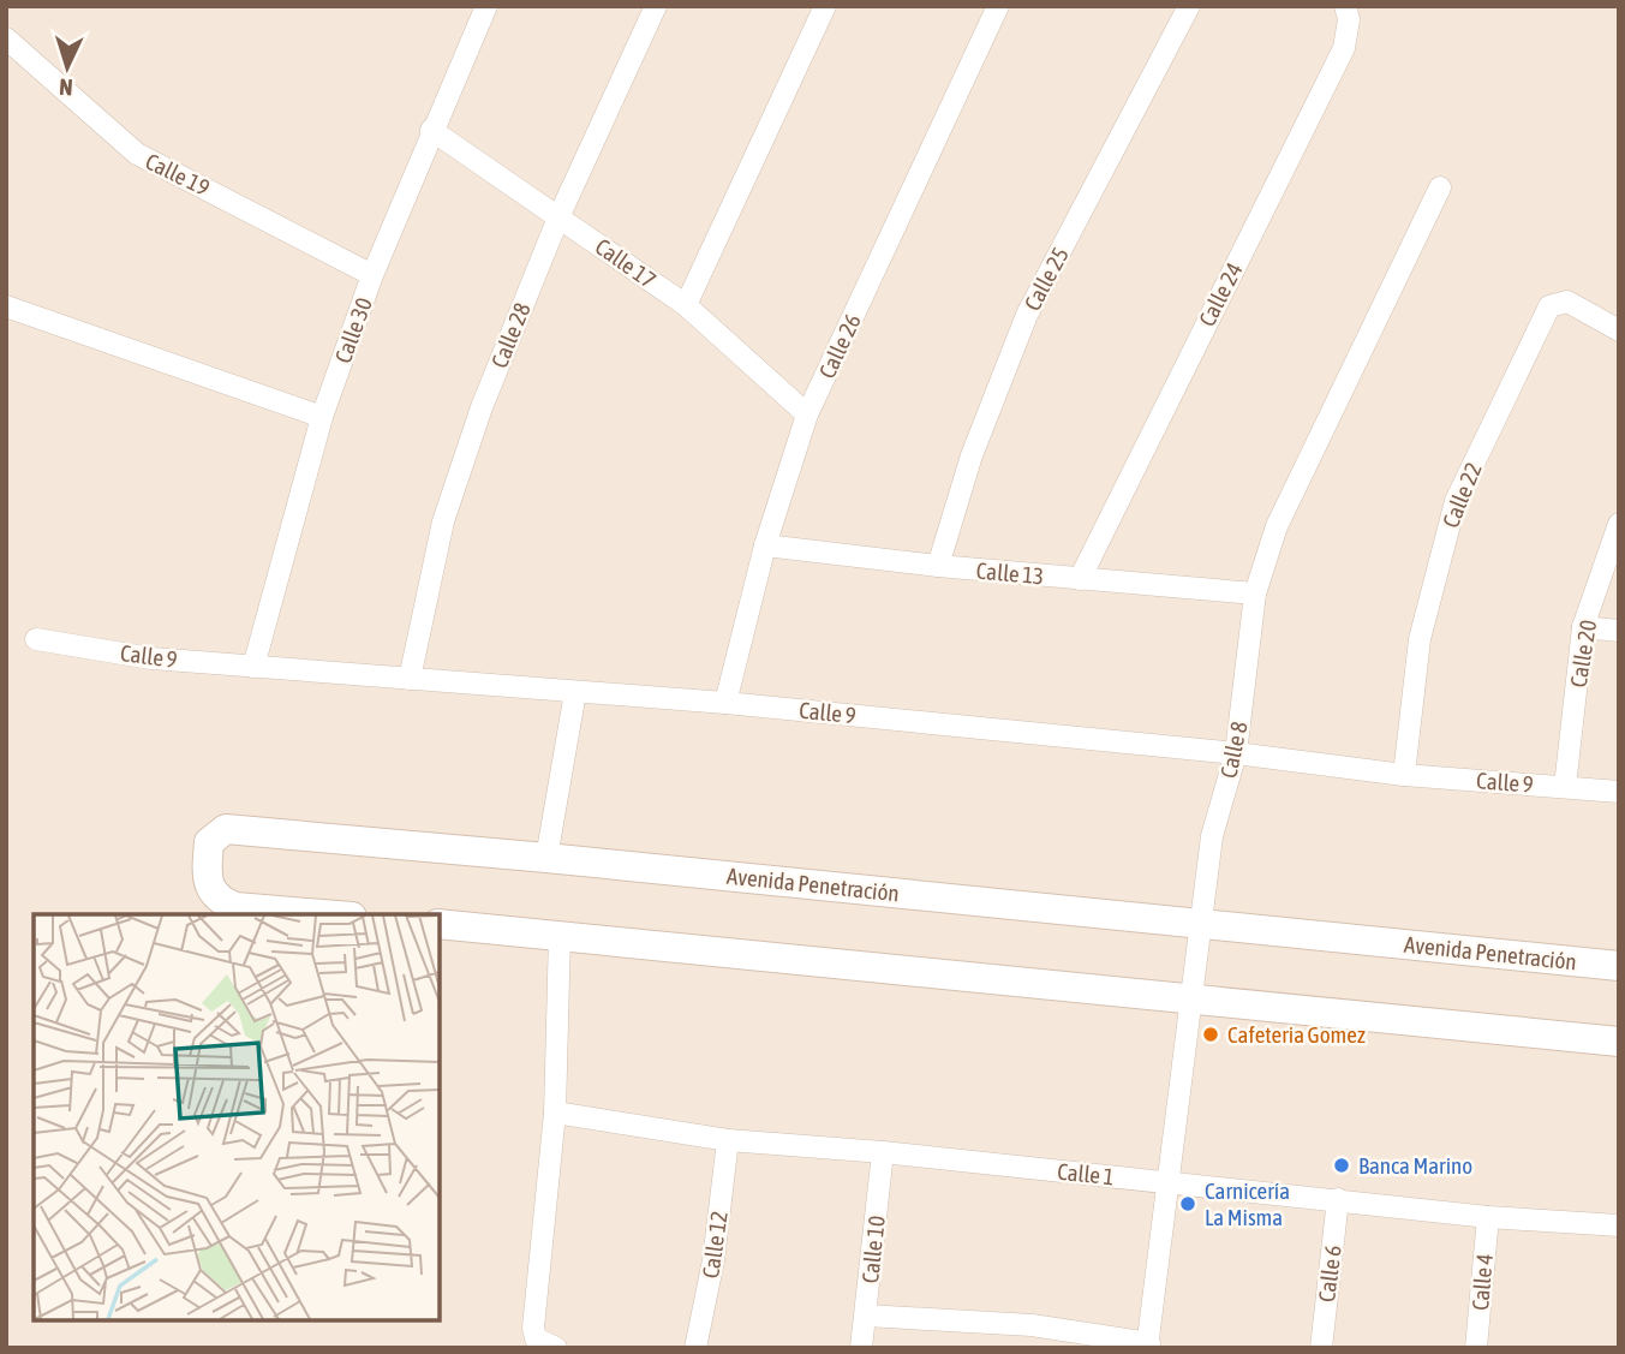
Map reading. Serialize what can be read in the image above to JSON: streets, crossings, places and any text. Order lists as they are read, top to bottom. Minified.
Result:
{"streets":{"street":["Calle 19","Calle 17","Calle 25","Calle 24","Calle 30","Calle 28","Calle 26","Calle 22","Calle 13","Calle 20","Calle 9","Calle 8","Avenida Penetración","Calle 1","Calle 12","Calle 10","Calle 6","Calle 4"]},"crossings":[["Calle 19","Calle 30"],["Calle 17","Calle 30"],["Calle 17","Calle 28"],["Calle 17","Calle 26"],["Calle 25","Calle 13"],["Calle 24","Calle 13"],["Calle 30","Calle 9"],["Calle 28","Calle 9"],["Calle 26","Calle 13"],["Calle 26","Calle 9"],["Calle 22","Calle 9"],["Calle 13","Calle 8"],["Calle 20","Calle 9"],["Calle 9","Calle 8"],["Calle 8","Avenida Penetración"],["Calle 8","Calle 1"],["Calle 1","Calle 12"],["Calle 1","Calle 10"],["Calle 1","Calle 6"],["Calle 1","Calle 4"]],"places":["Cafeteria Gomez","Banca Marino","Carnicería La Misma"],"north":"bottom"}
